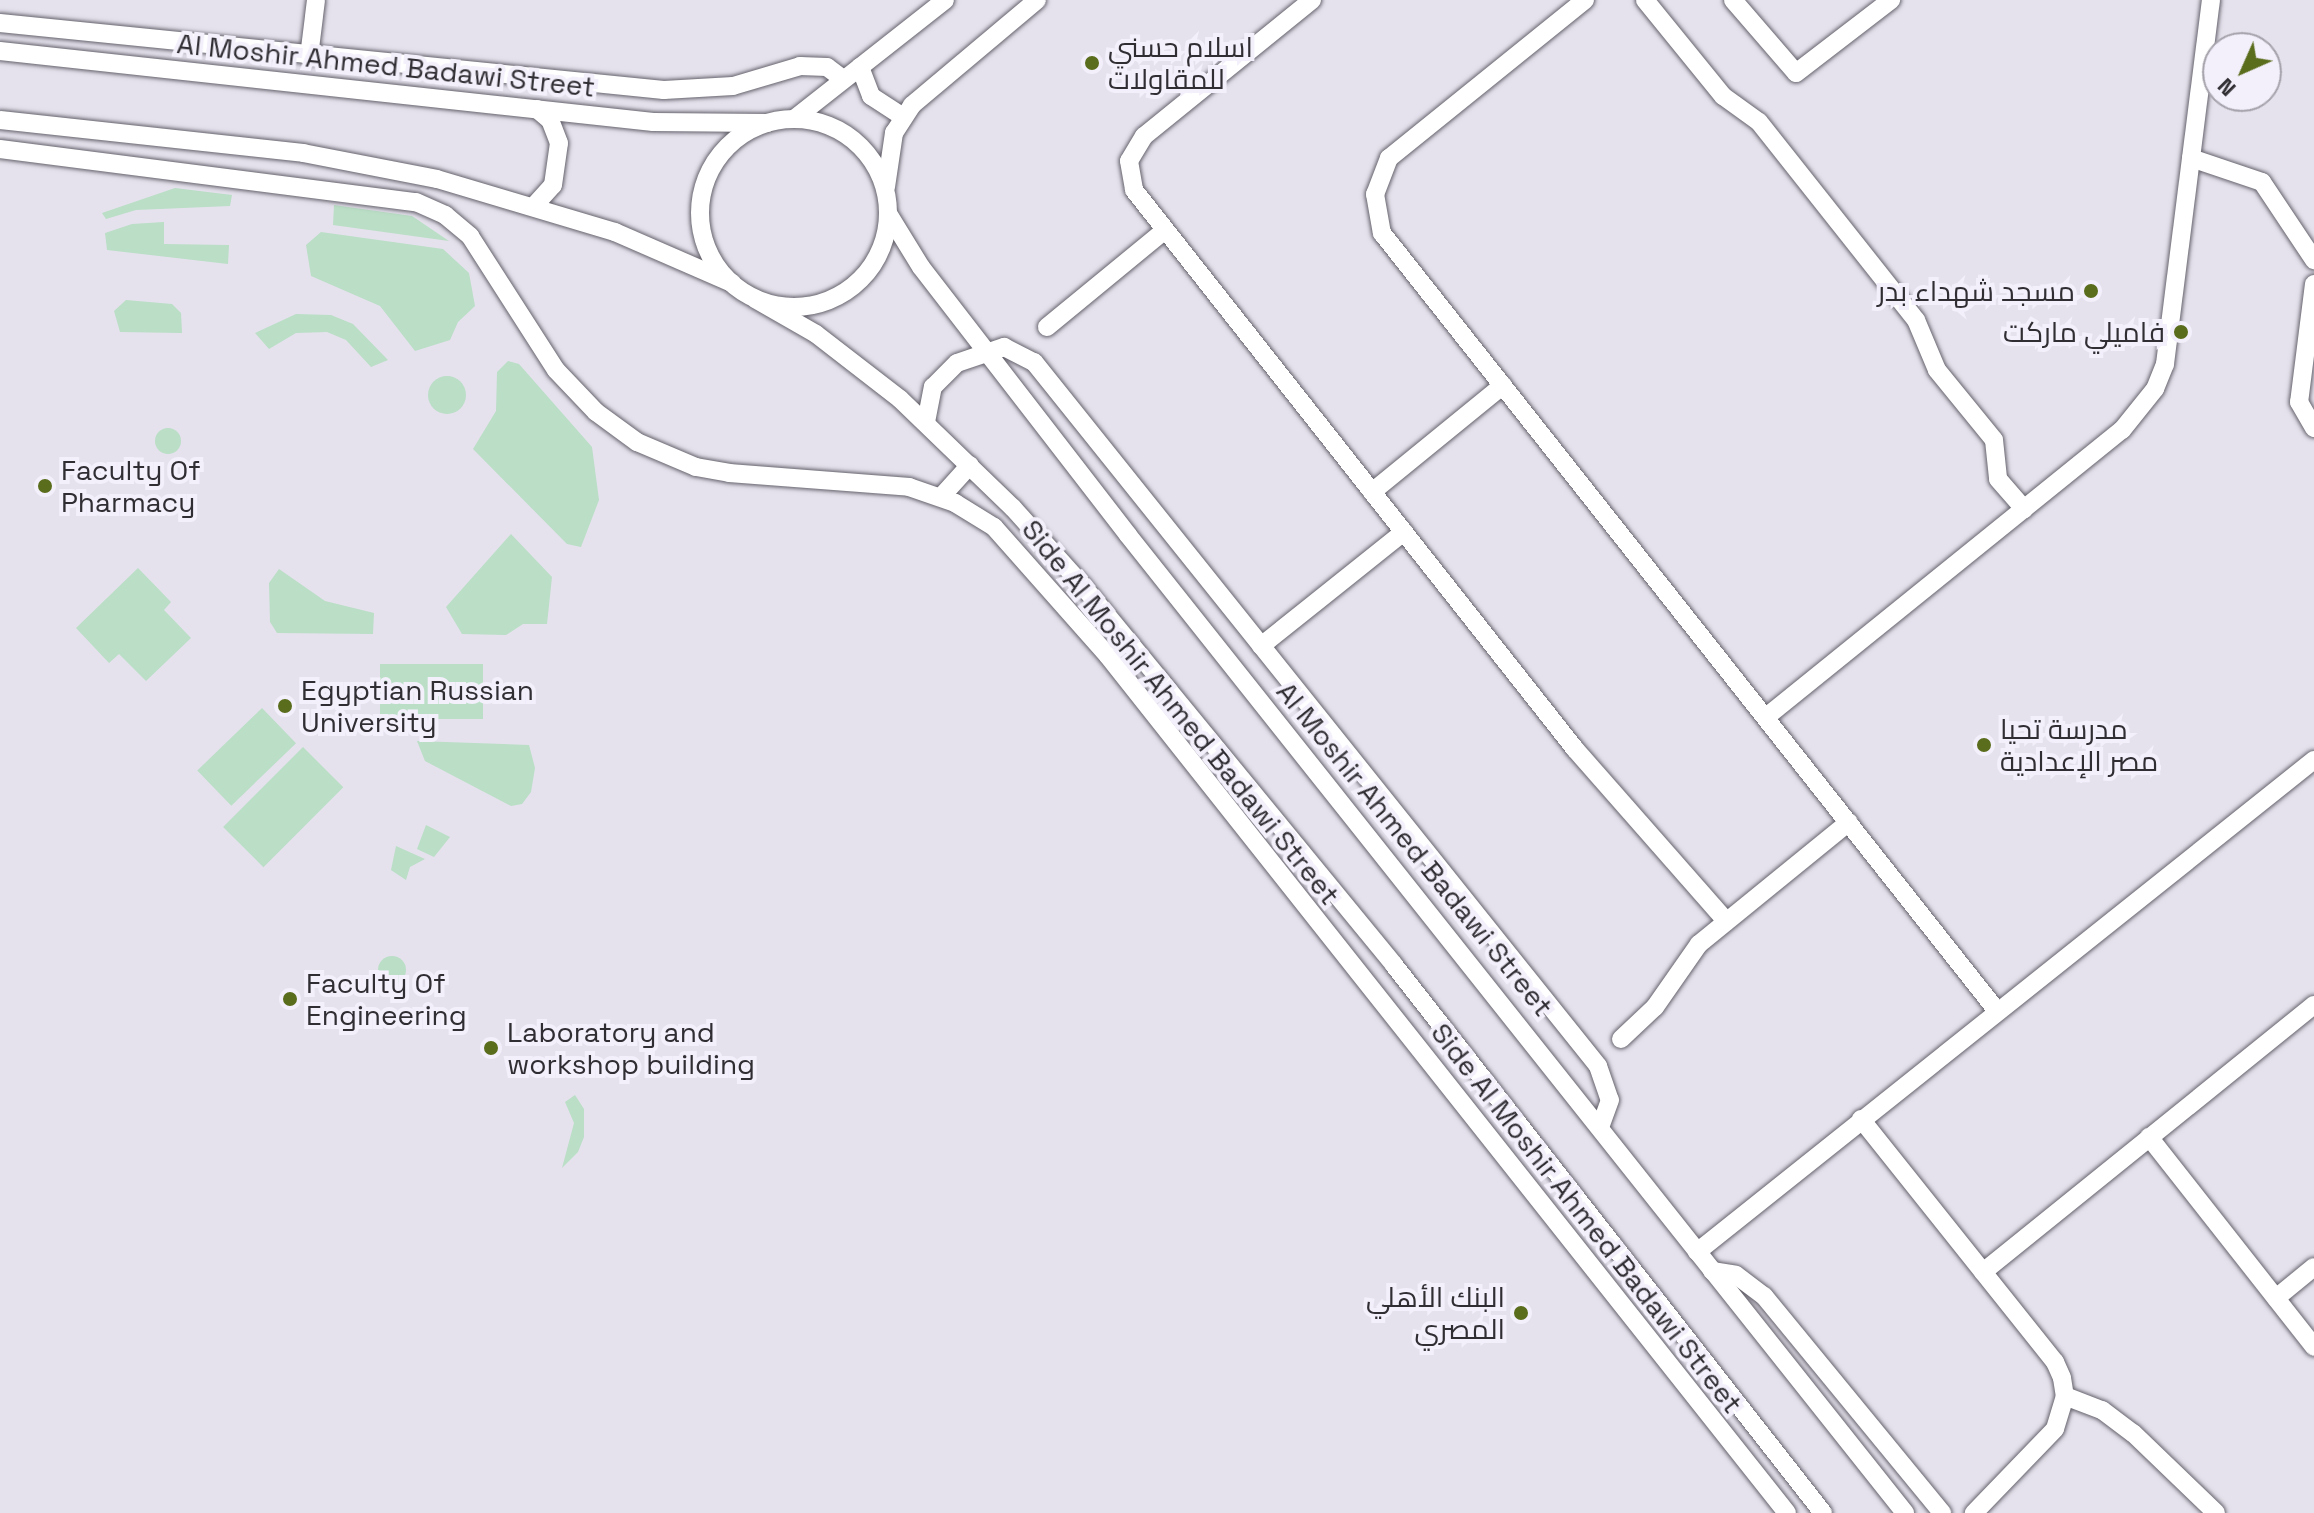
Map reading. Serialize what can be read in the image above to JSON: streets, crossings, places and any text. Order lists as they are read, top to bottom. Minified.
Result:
{"streets":{"street":["Al Moshir Ahmed Badawi Street","Side Al Moshir Ahmed Badawi Street"]},"places":["اسلام حسني للمقاولات","مسجد شهداء بدر","فاميلي ماركت","Faculty Of Pharmacy","Egyptian Russian University","مدرسة تحيا مصر الإعدادية","Faculty Of Engineering","Laboratory and workshop building","البنك الأهلي المصري"],"north":"bottom left"}
